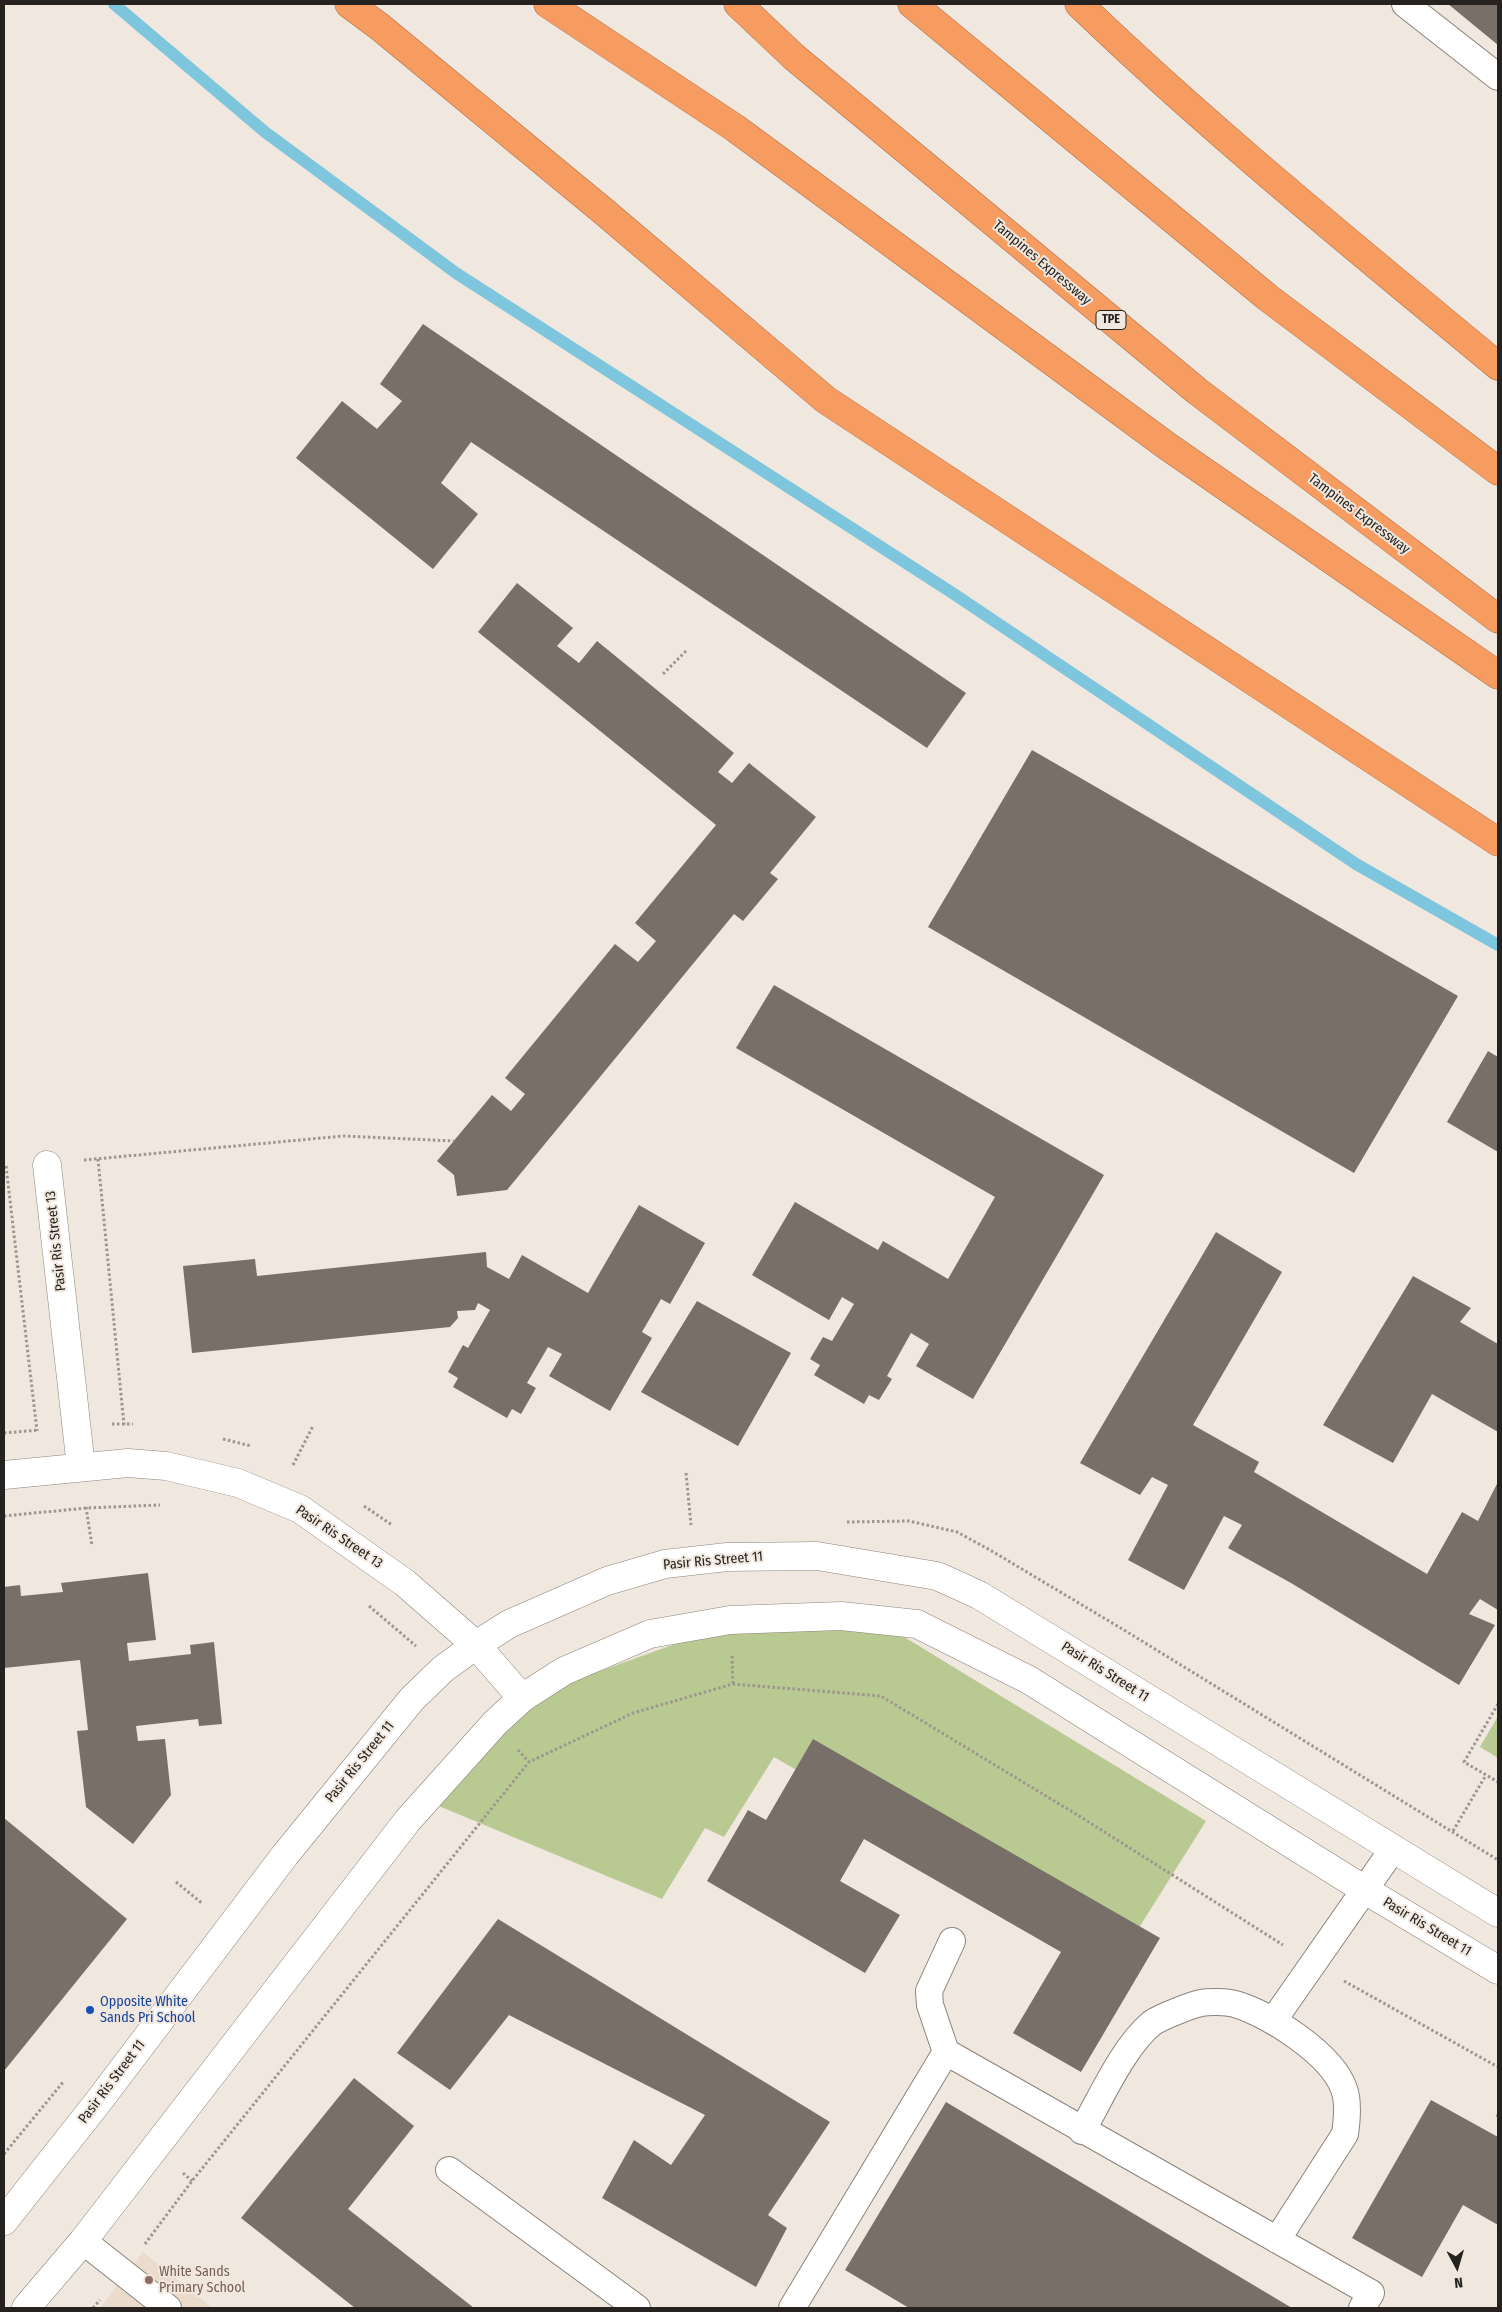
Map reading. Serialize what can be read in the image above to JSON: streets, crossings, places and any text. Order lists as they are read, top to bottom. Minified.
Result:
{"streets":{"highway":["Tampines Expressway","TPE"],"street":["Pasir Ris Street 13","Pasir Ris Street 11"]},"crossings":[["Pasir Ris Street 13","Pasir Ris Street 11"]],"places":["Opposite White Sands Pri School","White Sands Primary School"],"north":"bottom"}
